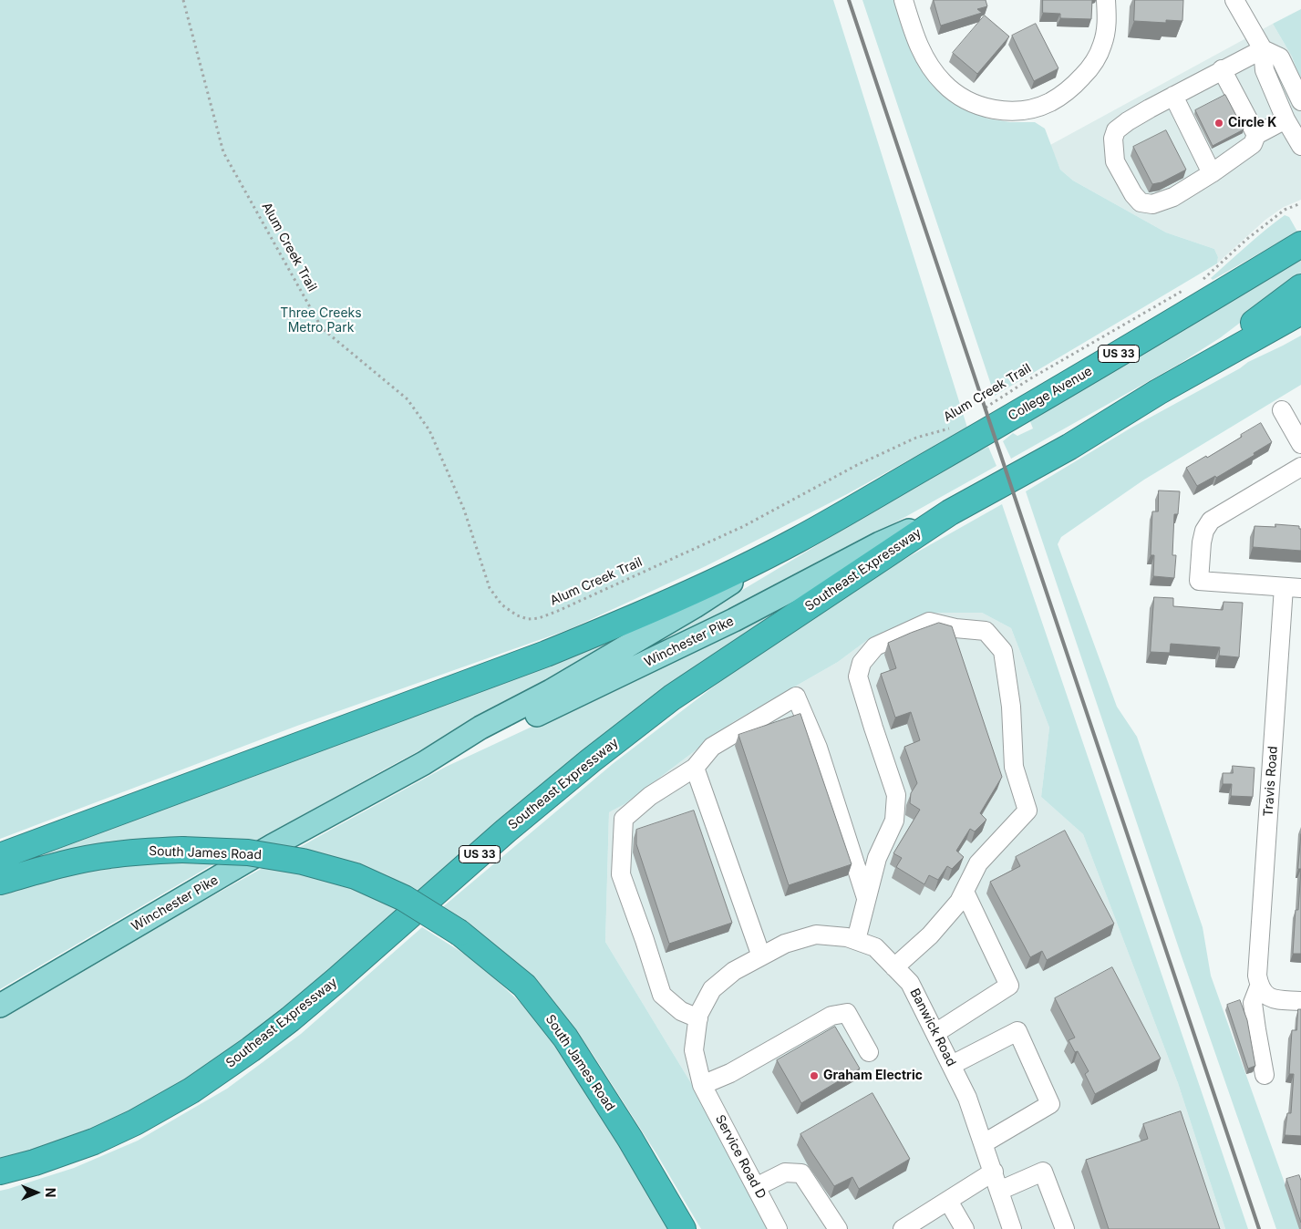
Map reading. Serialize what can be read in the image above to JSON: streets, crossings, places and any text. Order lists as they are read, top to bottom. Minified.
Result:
{"streets":{"highway":["US 33","College Avenue","Southeast Expressway","South James Road"],"main road":["Winchester Pike"],"street":["Travis Road","Banwick Road","Service Road D"],"path":["Alum Creek Trail"]},"crossings":[["US 33","College Avenue"],["US 33","Southeast Expressway"],["US 33","Winchester Pike"],["College Avenue","Winchester Pike"],["Southeast Expressway","Winchester Pike"],["Banwick Road","Service Road D"]],"parks":["Three Creeks Metro Park"],"places":["Circle K","Graham Electric"],"north":"right"}
